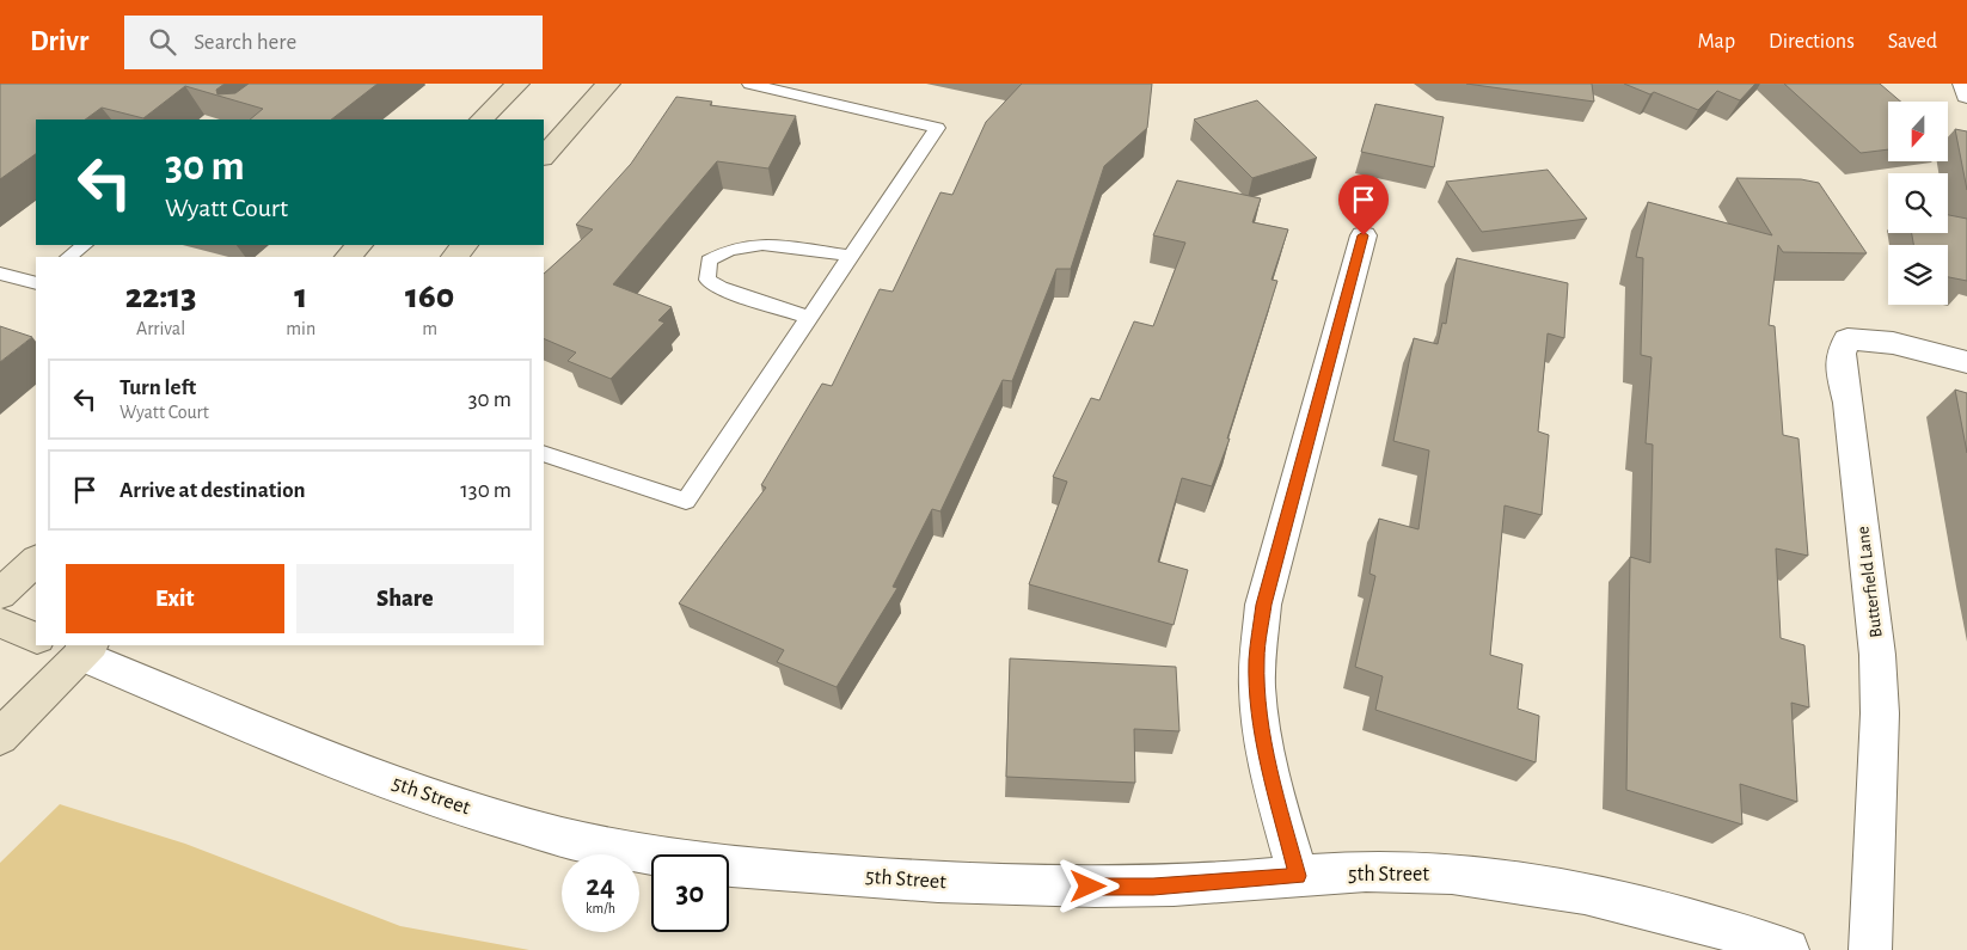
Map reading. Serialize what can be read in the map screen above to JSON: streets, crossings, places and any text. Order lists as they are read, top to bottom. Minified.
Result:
{"streets":{"street":["Butterfield Lane","5th Street"]},"north":"bottom","page":{"header":"Drivr","search":"Search here","nav":["Map","Directions","Saved"],"turn":["30 m","Wyatt Court"],"eta":["22:13","Arrival","1","min","160","m"],"list":[{"name":"Turn left","note":"Wyatt Court","value":"30 m"},{"name":"Arrive at destination","value":"130 m"}],"buttons":["Exit","Share"],"speed":"24 km/h","limit":"30"}}
